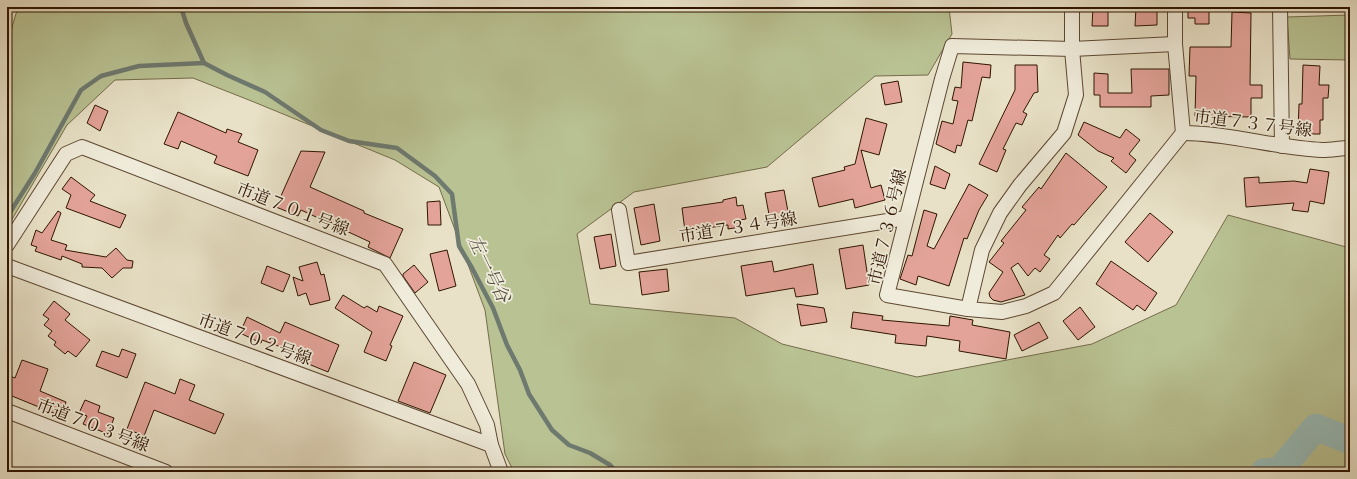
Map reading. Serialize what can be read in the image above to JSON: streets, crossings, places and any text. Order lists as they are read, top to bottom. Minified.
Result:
{"streets":{"street":["市道７３７号線","市道７０１号線","市道７３４号線","市道７３６号線","市道７０２号線","市道７０３号線"]},"crossings":[["市道７３７号線","市道７３６号線"],["市道７０１号線","市道７０２号線"],["市道７３４号線","市道７３６号線"]],"water":["左一号谷"]}
